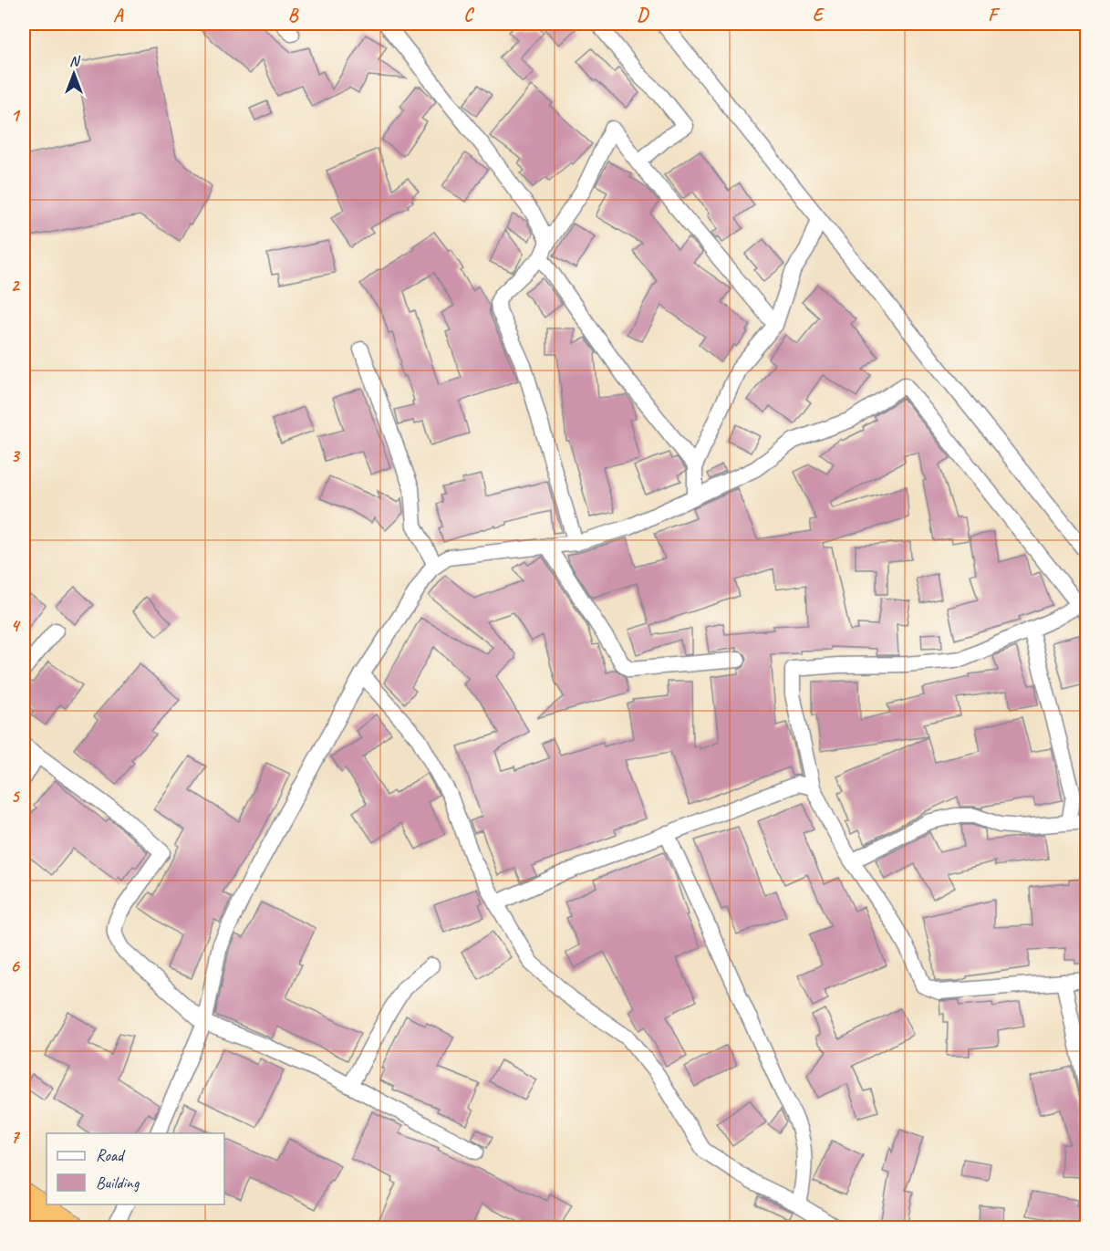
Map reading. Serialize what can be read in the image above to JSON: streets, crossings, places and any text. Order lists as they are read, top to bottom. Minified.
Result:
{"legend":["Road","Building"],"north":"top","grid":{"columns":["A","B","C","D","E","F"],"rows":["1","2","3","4","5","6","7"]}}
